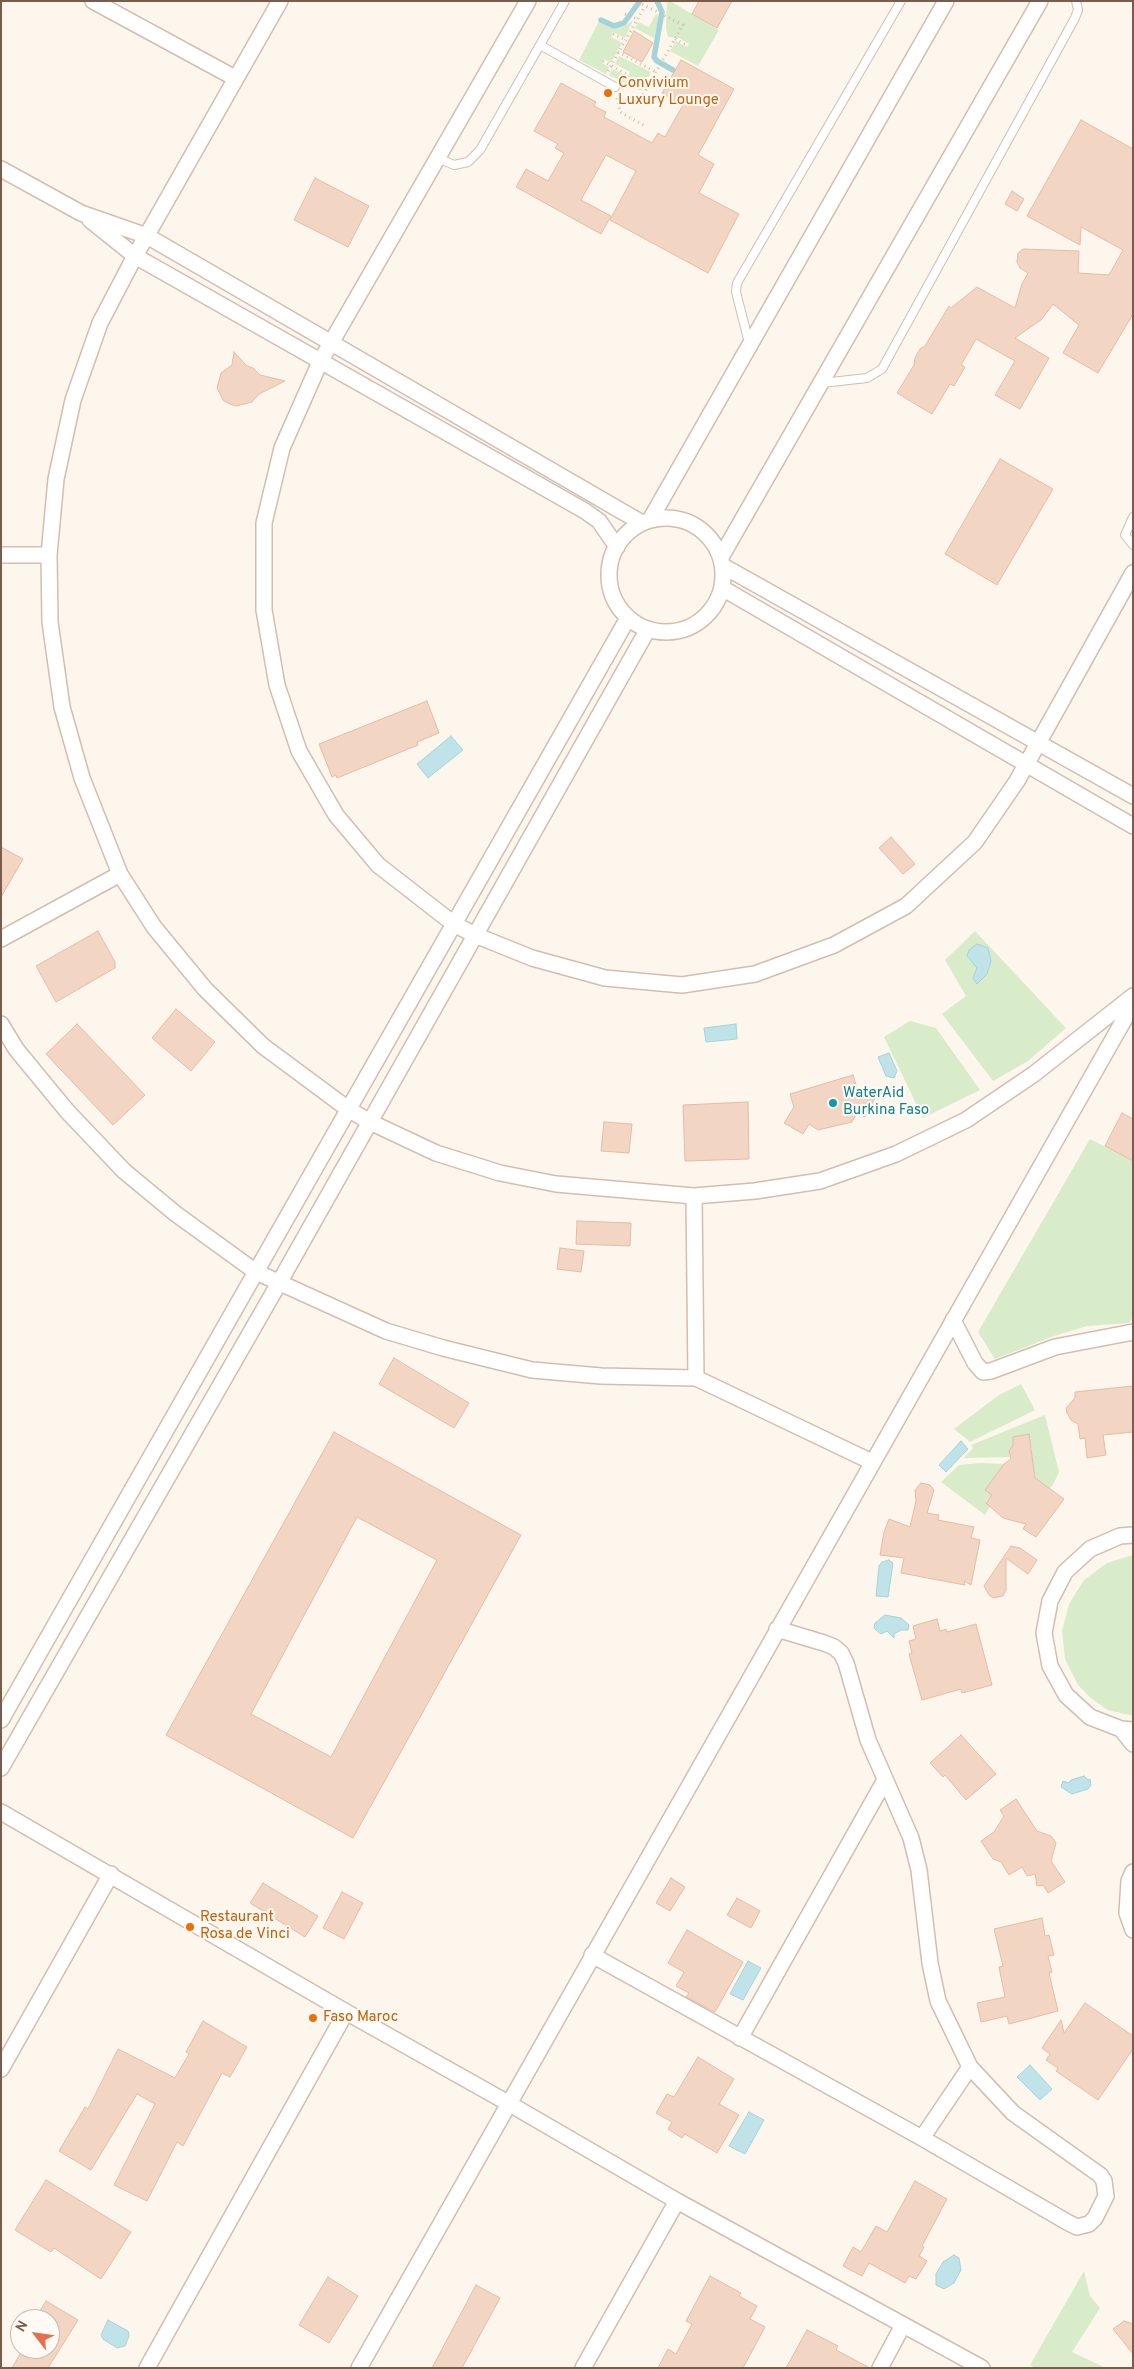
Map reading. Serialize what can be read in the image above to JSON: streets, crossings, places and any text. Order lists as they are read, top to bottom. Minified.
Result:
{"places":["Convivium Luxury Lounge","WaterAid Burkina Faso","Restaurant Rosa de Vinci","Faso Maroc"],"north":"top left"}
